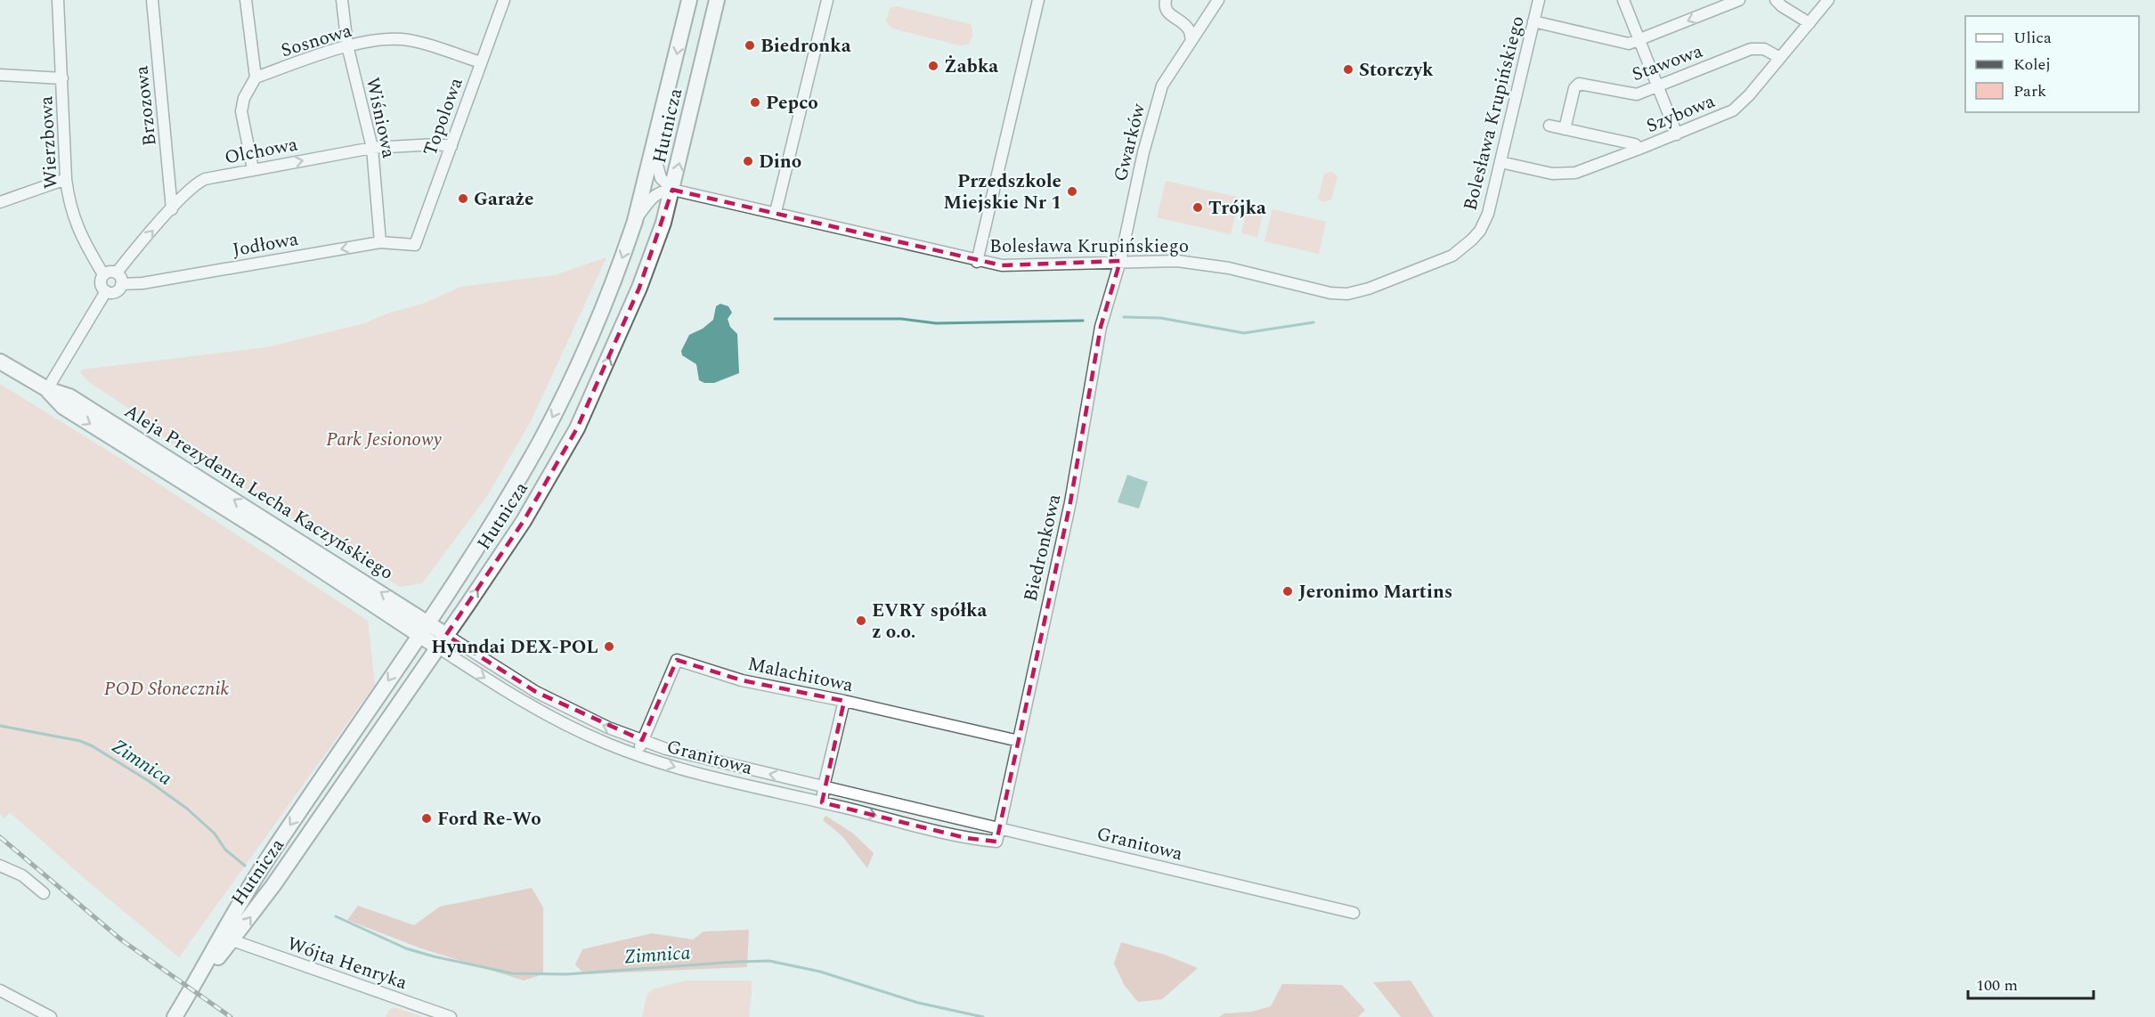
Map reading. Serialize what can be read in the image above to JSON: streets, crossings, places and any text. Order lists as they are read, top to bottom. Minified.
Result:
{"streets":{"main road":["Hutnicza","Aleja Prezydenta Lecha Kaczyńskiego"],"street":["Sosnowa","Stawowa","Brzozowa","Bolesława Krupińskiego","Szybowa","Topolowa","Wiśniowa","Wierzbowa","Gwarków","Olchowa","Jodłowa","Biedronkowa","Malachitowa","Granitowa","Wójta Henryka"]},"crossings":[["Sosnowa","Topolowa"],["Sosnowa","Wiśniowa"],["Stawowa","Szybowa"],["Brzozowa","Olchowa"],["Bolesława Krupińskiego","Szybowa"],["Bolesława Krupińskiego","Hutnicza"],["Bolesława Krupińskiego","Gwarków"],["Bolesława Krupińskiego","Biedronkowa"],["Topolowa","Olchowa"],["Topolowa","Jodłowa"],["Wiśniowa","Olchowa"],["Wiśniowa","Jodłowa"],["Hutnicza","Aleja Prezydenta Lecha Kaczyńskiego"],["Hutnicza","Granitowa"],["Hutnicza","Wójta Henryka"],["Wierzbowa","Olchowa"],["Wierzbowa","Jodłowa"],["Gwarków","Biedronkowa"],["Olchowa","Jodłowa"],["Aleja Prezydenta Lecha Kaczyńskiego","Granitowa"],["Biedronkowa","Malachitowa"],["Biedronkowa","Granitowa"],["Malachitowa","Granitowa"]],"one_way":["Olchowa","Jodłowa"],"water":["Zimnica"],"parks":["Park Jesionowy","POD Słonecznik"],"places":["Biedronka","Żabka","Storczyk","Pepco","Dino","Przedszkole Miejskie Nr 1","Garaże","Trójka","Jeronimo Martins","EVRY spółka z o.o.","Hyundai DEX-POL","Ford Re-Wo"],"legend":["Ulica","Kolej","Park"],"scale_bar":"100 m"}
